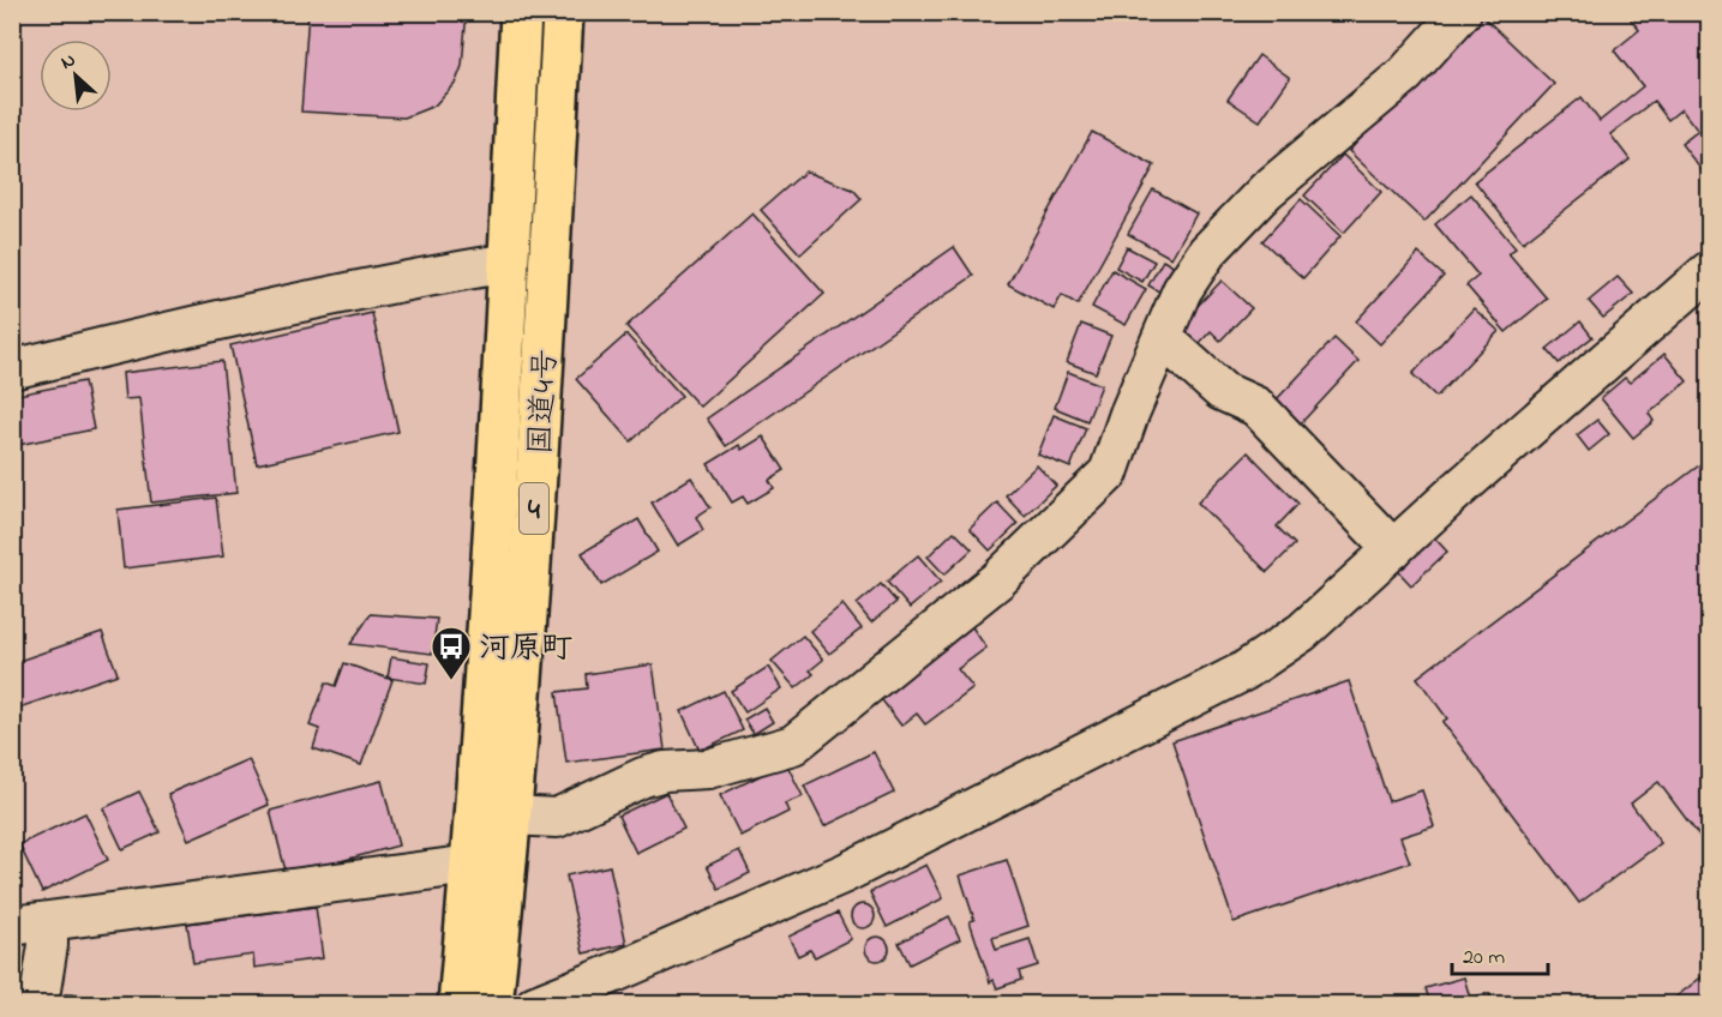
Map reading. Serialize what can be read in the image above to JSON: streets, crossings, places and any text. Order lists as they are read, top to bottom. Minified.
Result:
{"streets":{"highway":["国道4号","4"]},"places":{"bus stop":["河原町"]},"scale_bar":"20 m","north":"top left"}
